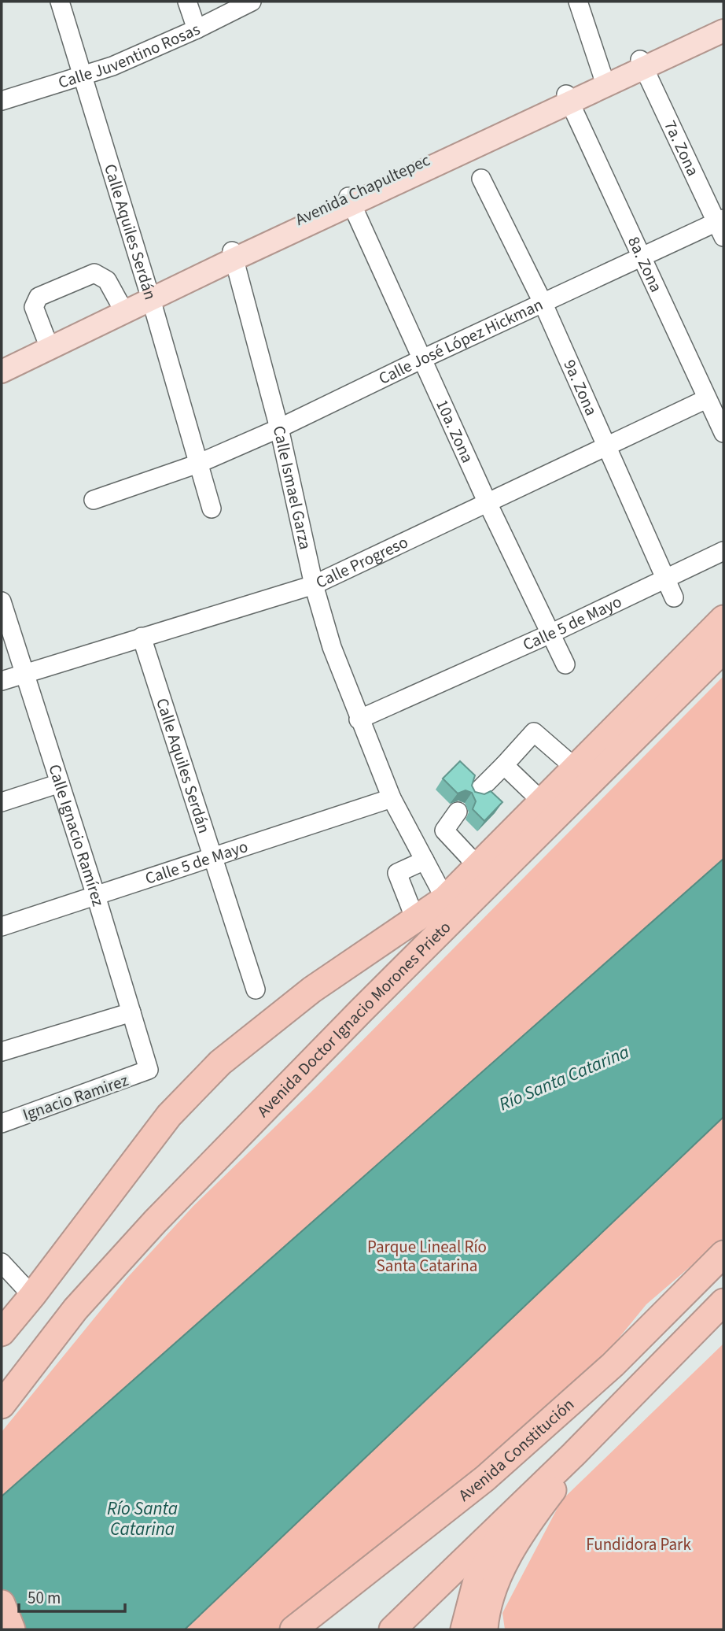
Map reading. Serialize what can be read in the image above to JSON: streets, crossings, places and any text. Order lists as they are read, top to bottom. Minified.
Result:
{"streets":{"highway":["Avenida Doctor Ignacio Morones Prieto","Avenida Constitución"],"main road":["Avenida Chapultepec"],"street":["Calle Juventino Rosas","7a. Zona","Calle Aquiles Serdán","8a. Zona","Calle José López Hickman","9a. Zona","10a. Zona","Calle Ismael Garza","Calle Progreso","Calle 5 de Mayo","Calle Ignacio Ramírez","Ignacio Ramirez"]},"crossings":[["Calle Juventino Rosas","Calle Aquiles Serdán"],["7a. Zona","Avenida Chapultepec"],["7a. Zona","Calle José López Hickman"],["Avenida Chapultepec","Calle Aquiles Serdán"],["Avenida Chapultepec","8a. Zona"],["Avenida Chapultepec","10a. Zona"],["Avenida Chapultepec","Calle Ismael Garza"],["Calle Aquiles Serdán","Calle José López Hickman"],["Calle Aquiles Serdán","Calle Progreso"],["Calle Aquiles Serdán","Calle 5 de Mayo"],["8a. Zona","Calle José López Hickman"],["8a. Zona","Calle Progreso"],["Calle José López Hickman","9a. Zona"],["Calle José López Hickman","10a. Zona"],["Calle José López Hickman","Calle Ismael Garza"],["9a. Zona","Calle Progreso"],["9a. Zona","Calle 5 de Mayo"],["10a. Zona","Calle Progreso"],["10a. Zona","Calle 5 de Mayo"],["Calle Ismael Garza","Calle Progreso"],["Calle Ismael Garza","Calle 5 de Mayo"],["Calle Ismael Garza","Avenida Doctor Ignacio Morones Prieto"],["Calle Progreso","Calle Ignacio Ramírez"],["Calle 5 de Mayo","Calle Ignacio Ramírez"],["Calle Ignacio Ramírez","Ignacio Ramirez"]],"water":["Río Santa Catarina"],"parks":["Parque Lineal Río Santa Catarina","Fundidora Park"],"scale_bar":"50 m"}
